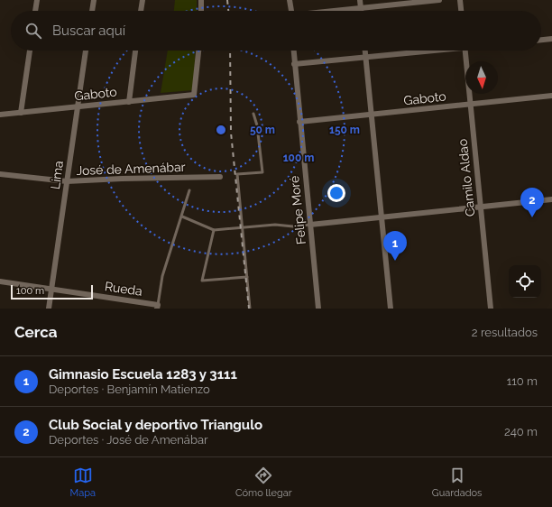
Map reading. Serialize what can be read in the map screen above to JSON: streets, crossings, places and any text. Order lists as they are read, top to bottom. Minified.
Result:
{"streets":{"street":["Gaboto","José de Amenábar","Lima","Camilo Aldao","Felipe Moré","Rueda"]},"crossings":[["Gaboto","Lima"],["Gaboto","Camilo Aldao"],["Gaboto","Felipe Moré"],["José de Amenábar","Lima"],["Lima","Rueda"]],"scale_bar":"100 m","north":"bottom","page":{"search":"Buscar aquí","pins":["2","1"],"scale":"100 m","heading":["Cerca","2 resultados"],"list":[{"mark":"1","name":"Gimnasio Escuela 1283 y 3111","note":"Deportes · Benjamín Matienzo","value":"110 m"},{"mark":"2","name":"Club Social y deportivo Triangulo","note":"Deportes · José de Amenábar","value":"240 m"}],"nav":["Mapa","Cómo llegar","Guardados"]},"rings":["50 m","150 m","100 m"]}
